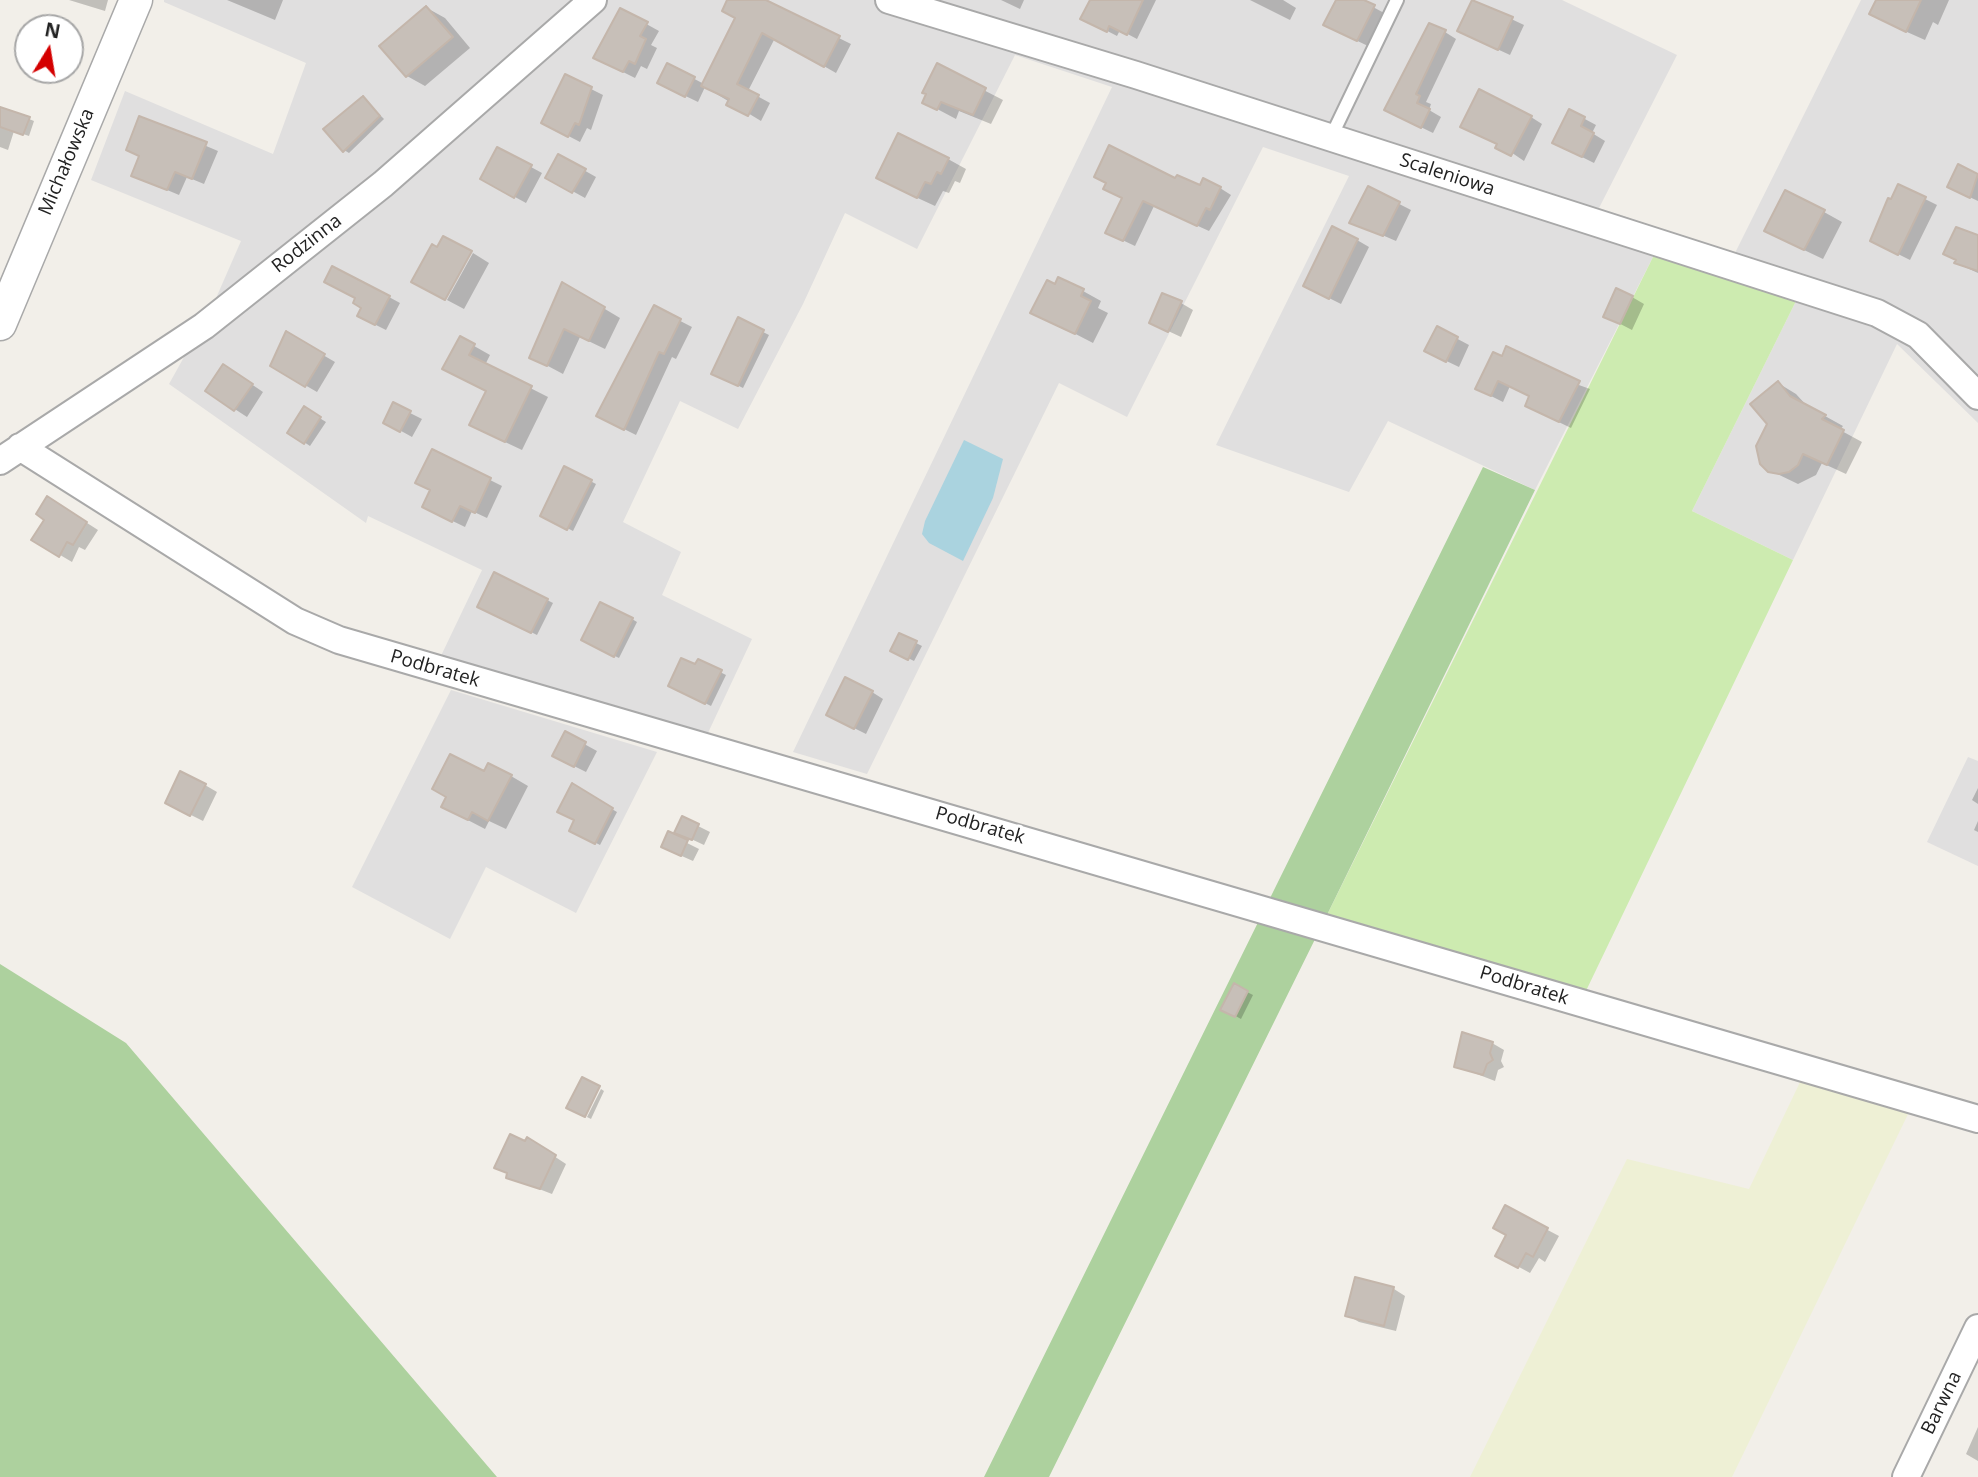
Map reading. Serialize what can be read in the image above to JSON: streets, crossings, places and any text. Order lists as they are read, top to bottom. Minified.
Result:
{"streets":{"street":["Michałowska","Scaleniowa","Rodzinna","Podbratek","Barwna"]},"crossings":[["Rodzinna","Podbratek"]],"north":"top"}
